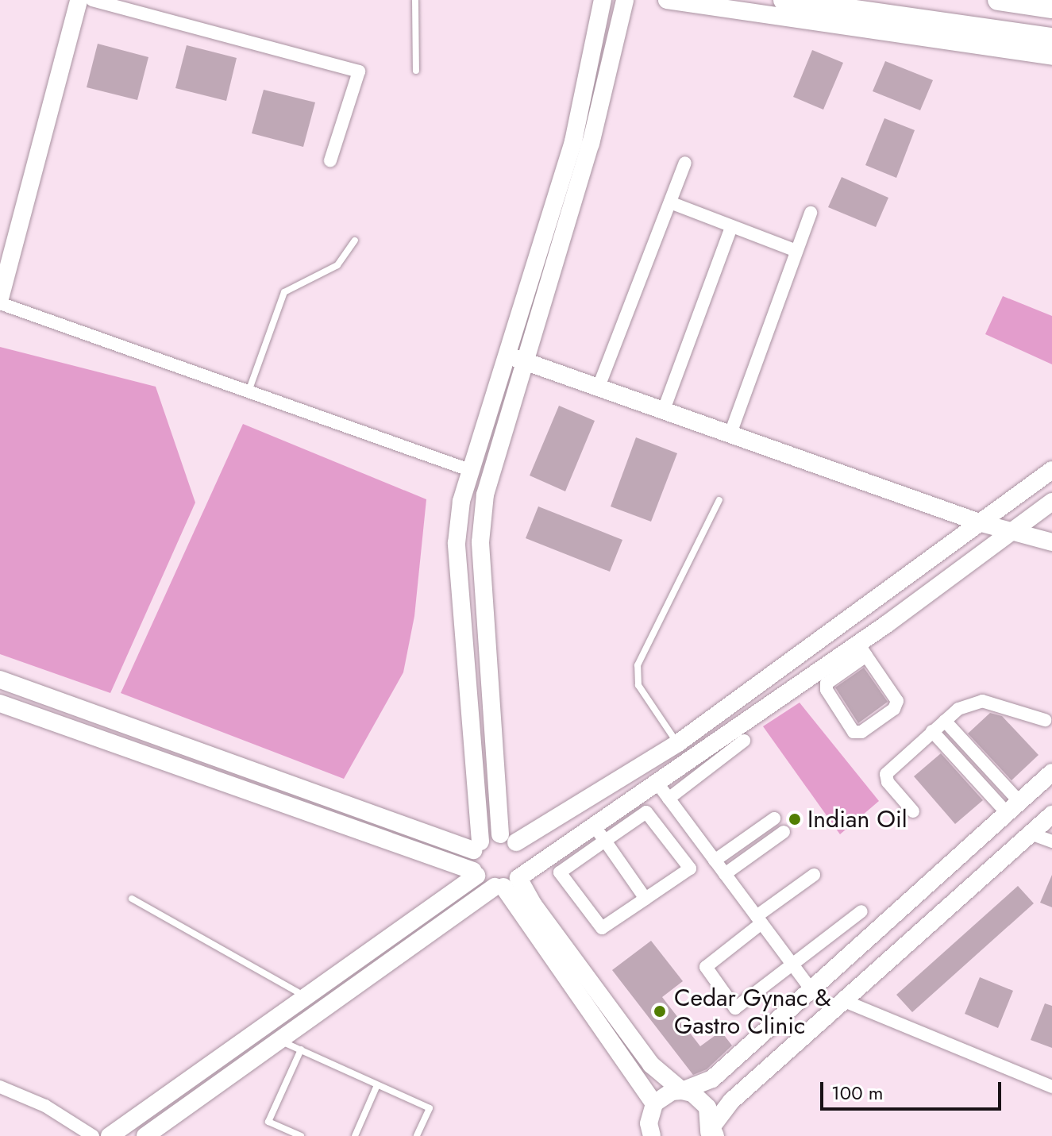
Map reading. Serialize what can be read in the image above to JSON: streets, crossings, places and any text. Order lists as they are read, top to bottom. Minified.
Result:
{"places":["Indian Oil","Cedar Gynac & Gastro Clinic"],"scale_bar":"100 m"}
